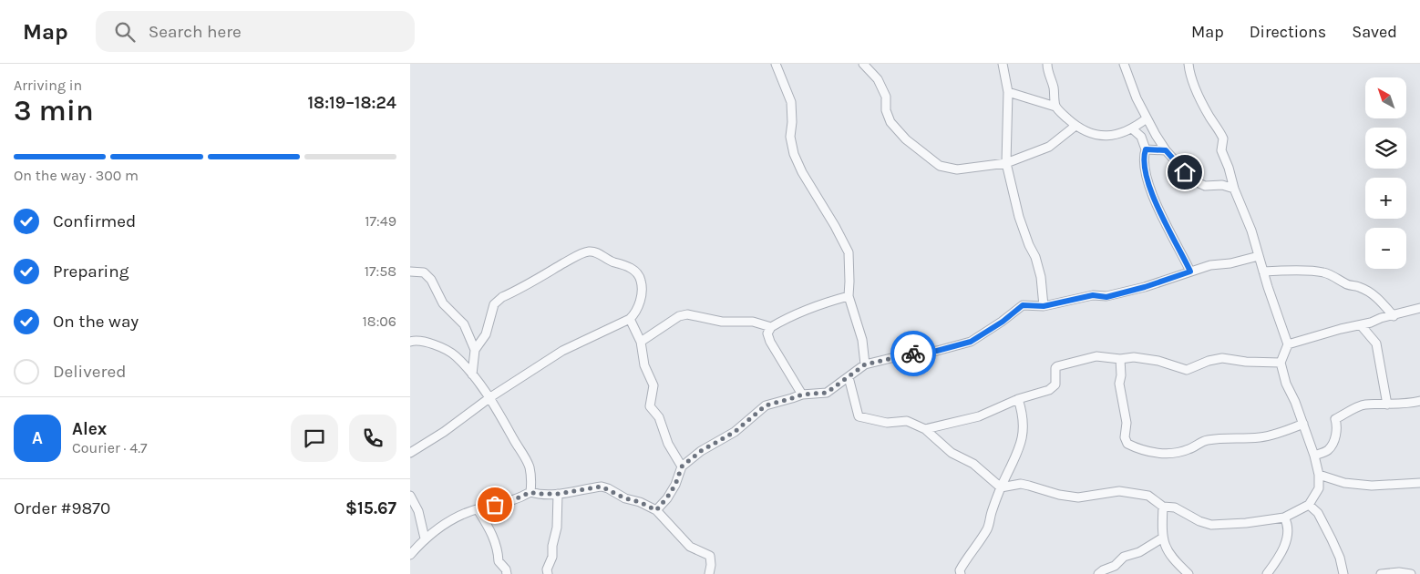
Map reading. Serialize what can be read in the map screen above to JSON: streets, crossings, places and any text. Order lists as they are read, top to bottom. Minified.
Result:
{"north":"top left","page":{"header":"Map","search":"Search here","nav":["Map","Directions","Saved"],"heading":["3 min","Arriving in","18:19–18:24"],"panel":["Alex","Courier · 4.7","Order #9870","$15.67"],"map_buttons":["+","−"],"bar":"On the way · 300 m","list":[["Confirmed","17:49"],["Preparing","17:58"],["On the way","18:06"],"Delivered"],"round":"A"}}
